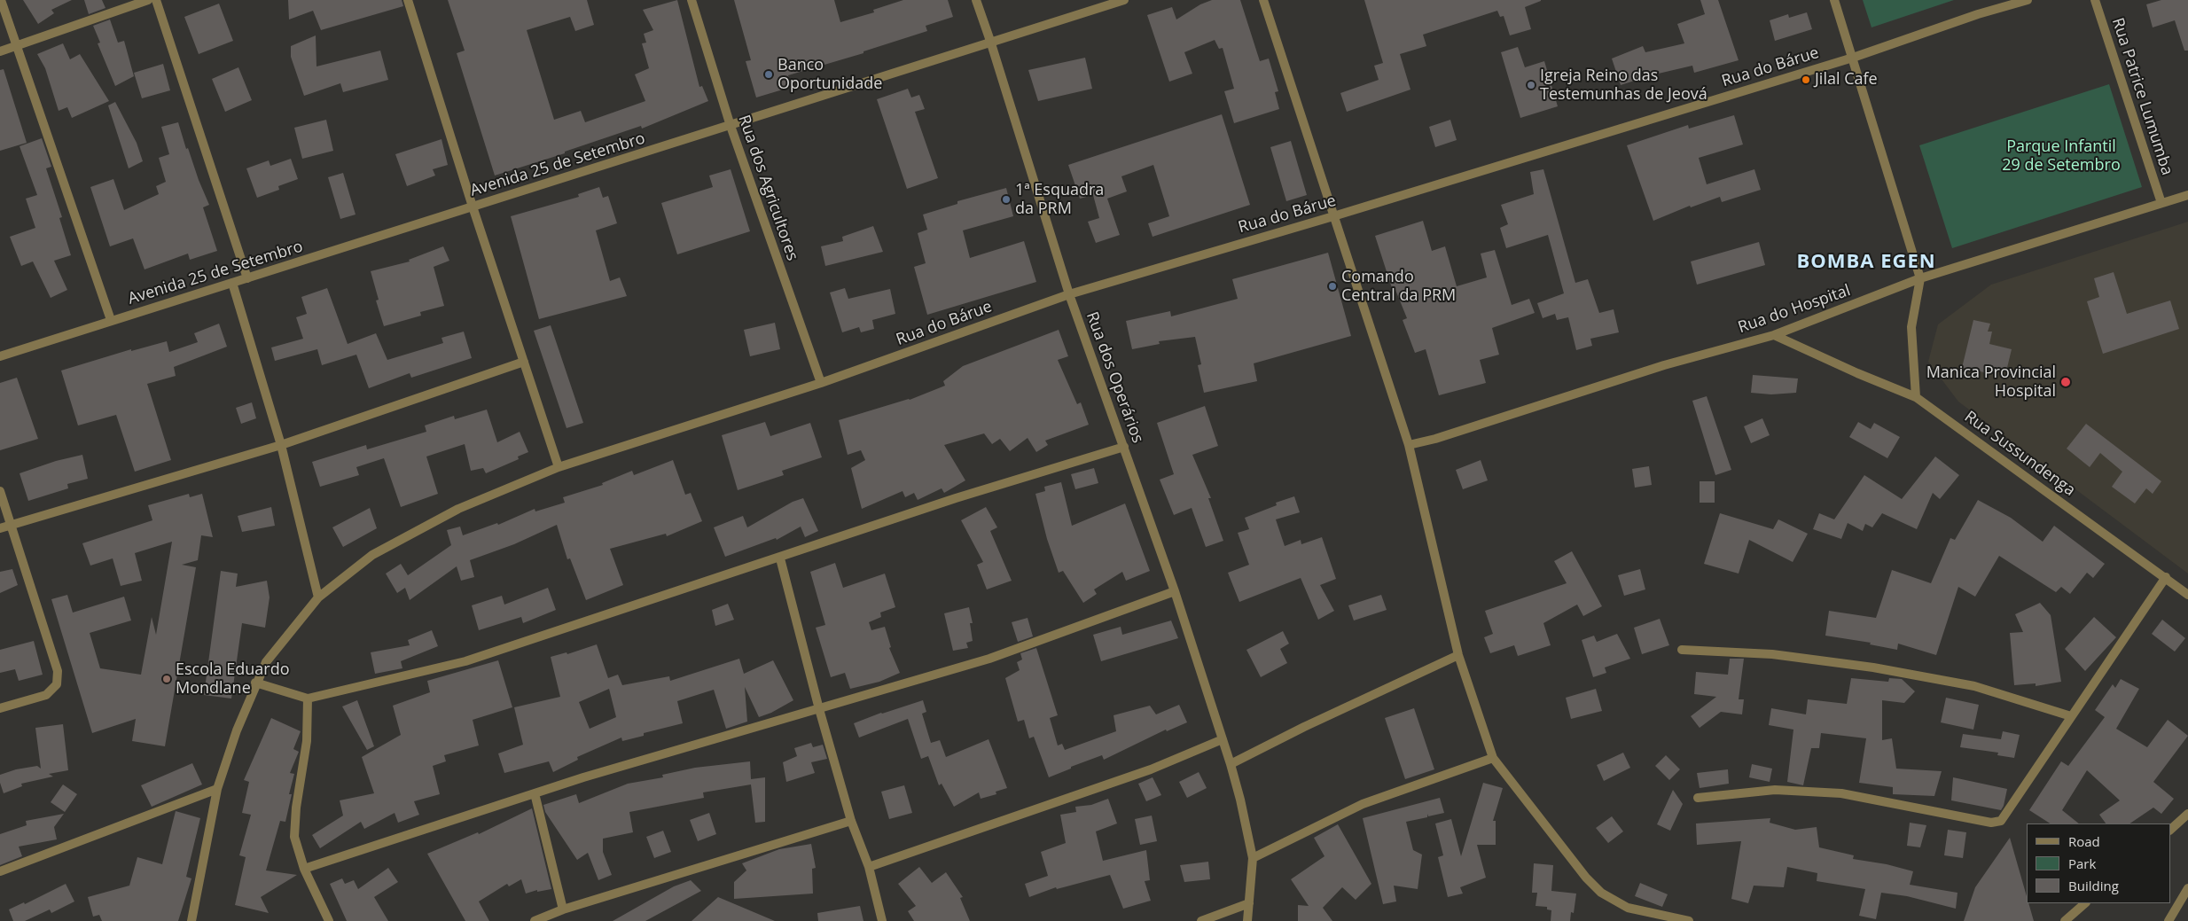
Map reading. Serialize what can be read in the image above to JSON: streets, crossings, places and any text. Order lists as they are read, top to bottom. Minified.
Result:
{"streets":{"street":["Rua do Bárue","Rua Patrice Lumumba","Avenida 25 de Setembro","Rua dos Agricultores","Rua do Hospital","Rua dos Operários","Rua Sussundenga"]},"crossings":[["Rua do Bárue","Rua dos Agricultores"],["Rua do Bárue","Rua dos Operários"],["Rua Patrice Lumumba","Rua do Hospital"],["Avenida 25 de Setembro","Rua dos Agricultores"],["Avenida 25 de Setembro","Rua dos Operários"],["Rua do Hospital","Rua Sussundenga"]],"districts":["BOMBA EGEN"],"parks":["Parque Infantil 29 de Setembro"],"places":["Banco Oportunidade","Jilal Cafe","Igreja Reino das Testemunhas de Jeová","1ª Esquadra da PRM","Comando Central da PRM","Manica Provincial Hospital","Escola Eduardo Mondlane"],"legend":["Road","Park","Building"]}
